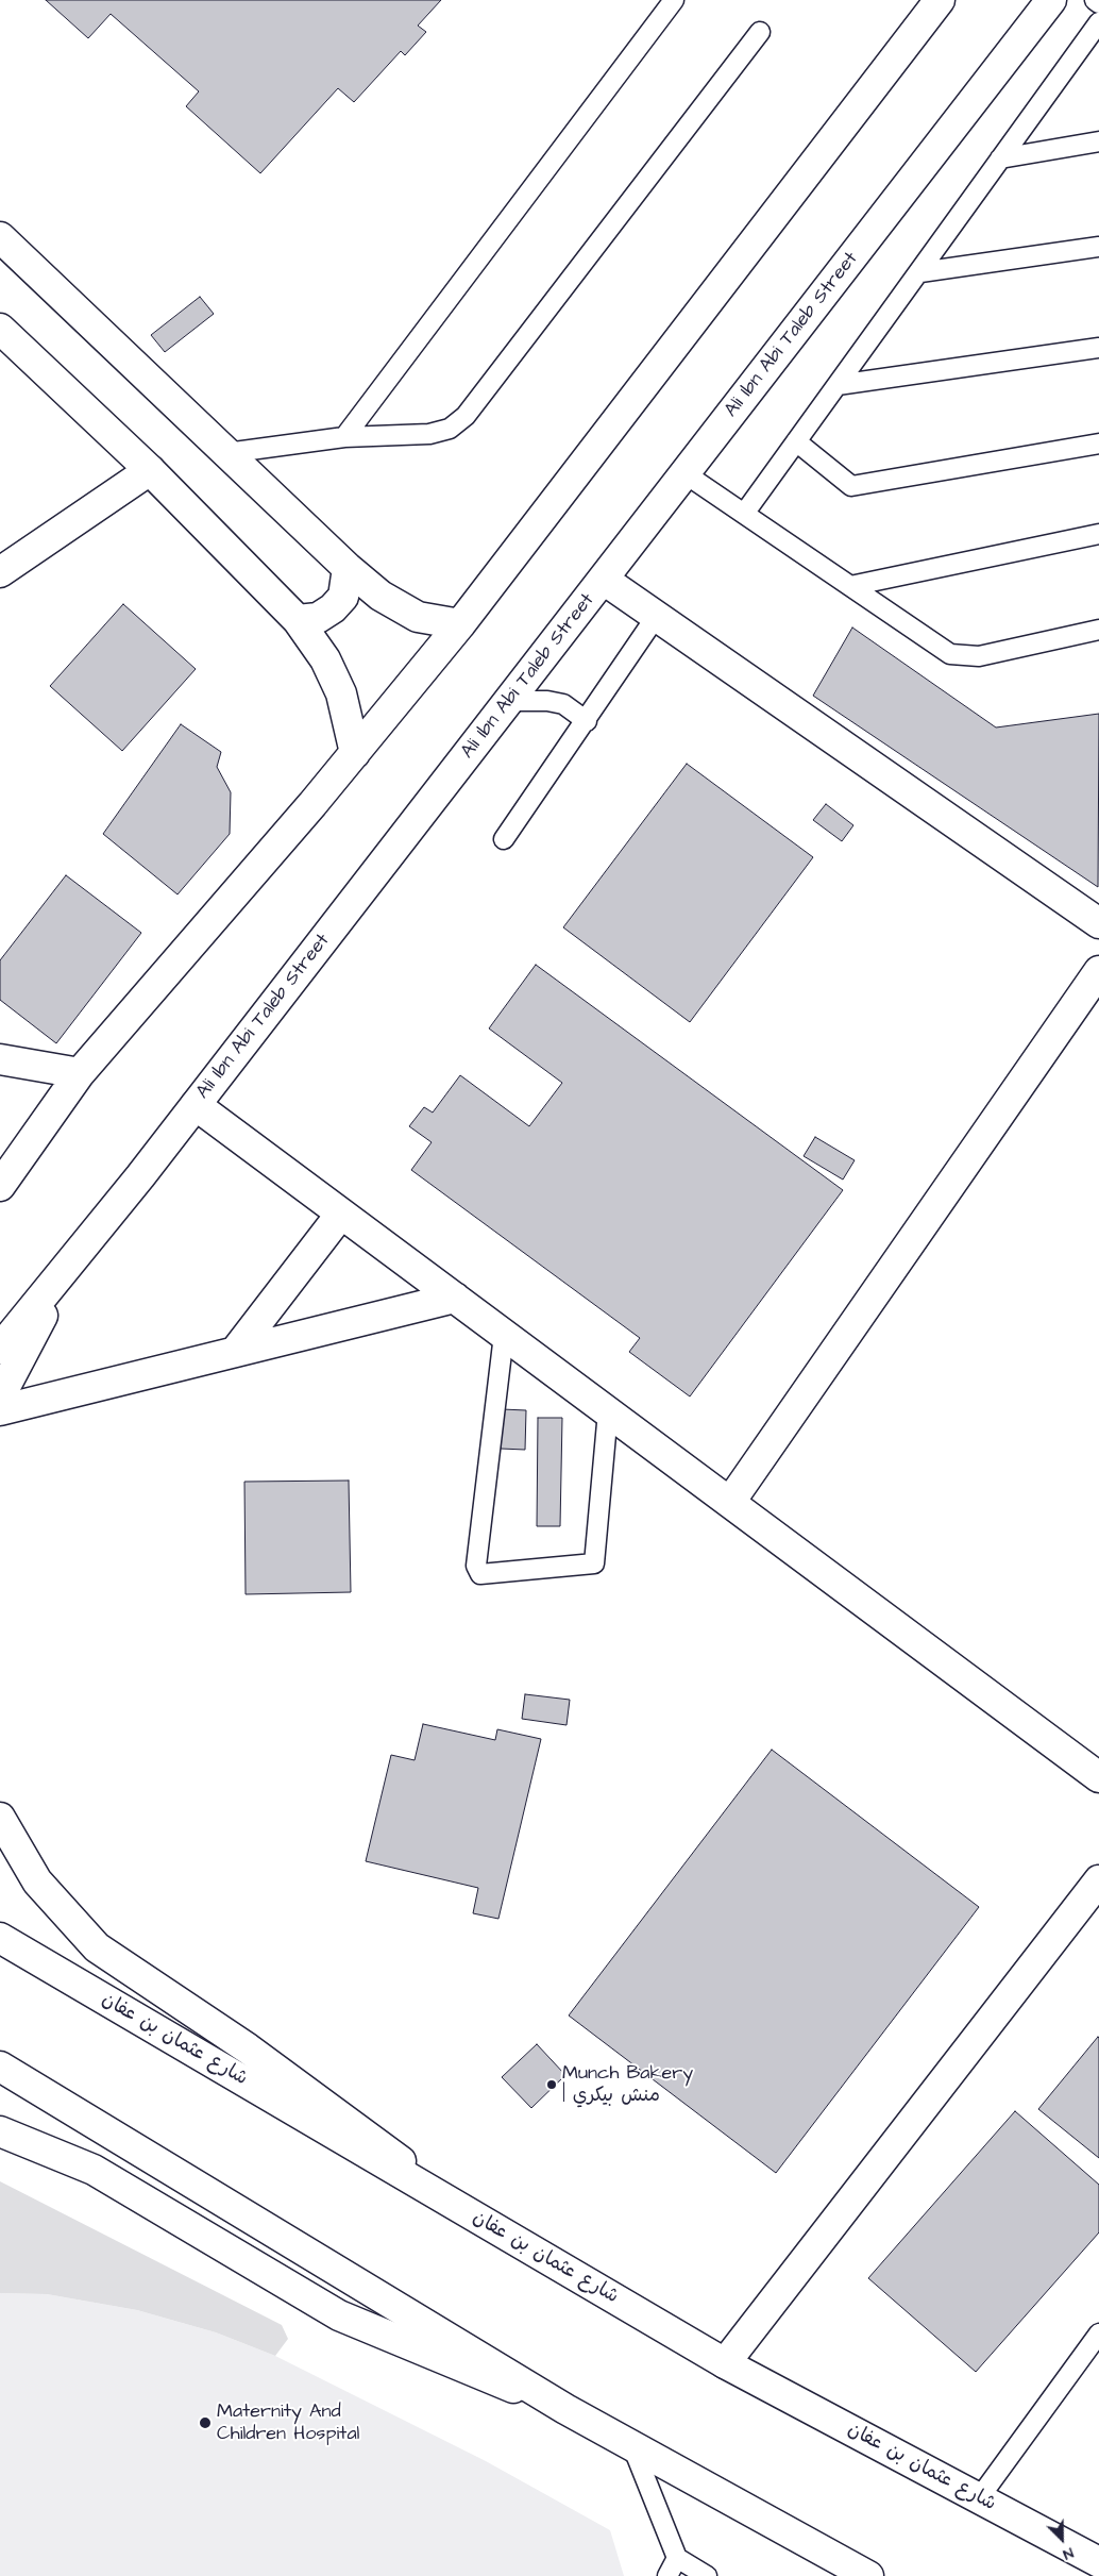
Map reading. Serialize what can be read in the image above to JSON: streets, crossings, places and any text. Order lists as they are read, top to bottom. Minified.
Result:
{"streets":{"street":["Ali Ibn Abi Taleb Street","شارع عثمان بن عفان"]},"places":["Munch Bakery | منش بيكري","Maternity And Children Hospital"],"north":"bottom right"}
